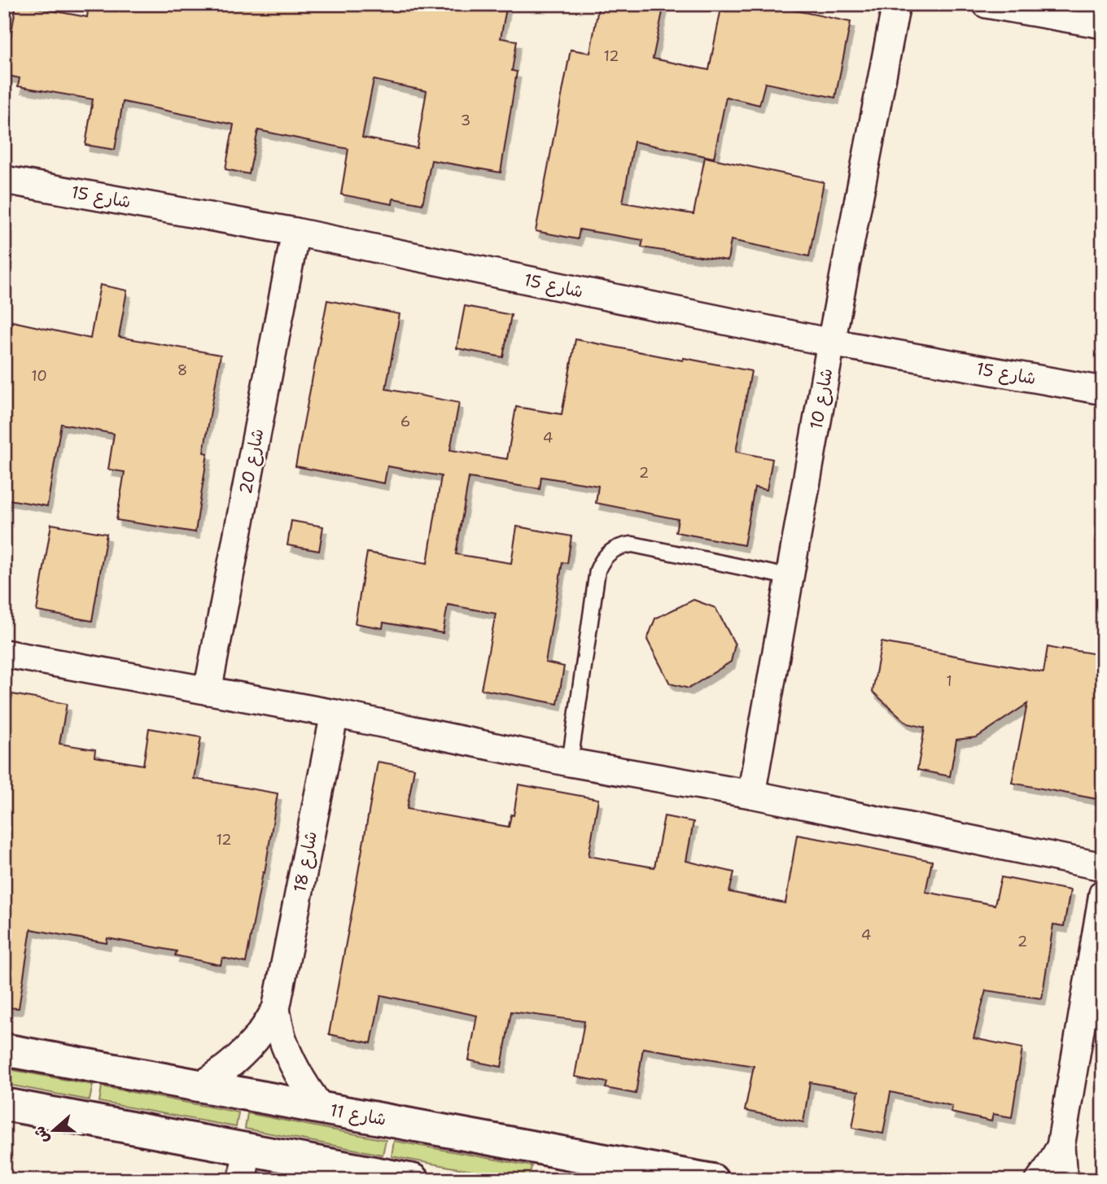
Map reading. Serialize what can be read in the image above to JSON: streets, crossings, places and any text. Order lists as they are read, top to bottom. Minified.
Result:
{"streets":{"street":["شارع 15","شارع 10","شارع 20","شارع 18","شارع 11"]},"crossings":[["شارع 15","شارع 10"],["شارع 15","شارع 20"],["شارع 18","شارع 11"]],"house_numbers":["12","3","8","10","6","4","2","1","12","4","2"],"north":"left"}
